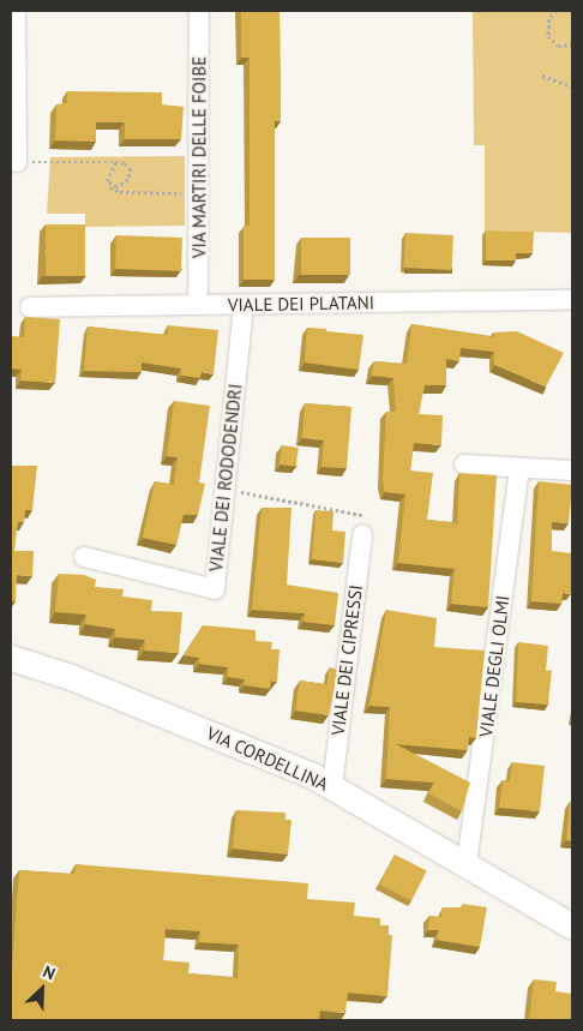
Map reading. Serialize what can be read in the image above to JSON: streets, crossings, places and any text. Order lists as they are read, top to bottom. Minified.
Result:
{"streets":{"street":["VIA MARTIRI DELLE FOIBE","VIALE DEI PLATANI","VIALE DEI RODODENDRI","VIALE DEI CIPRESSI","VIALE DEGLI OLMI","VIA CORDELLINA"]},"crossings":[["VIA MARTIRI DELLE FOIBE","VIALE DEI PLATANI"],["VIALE DEI PLATANI","VIALE DEI RODODENDRI"],["VIALE DEI CIPRESSI","VIA CORDELLINA"],["VIALE DEGLI OLMI","VIA CORDELLINA"]],"north":"top right"}
